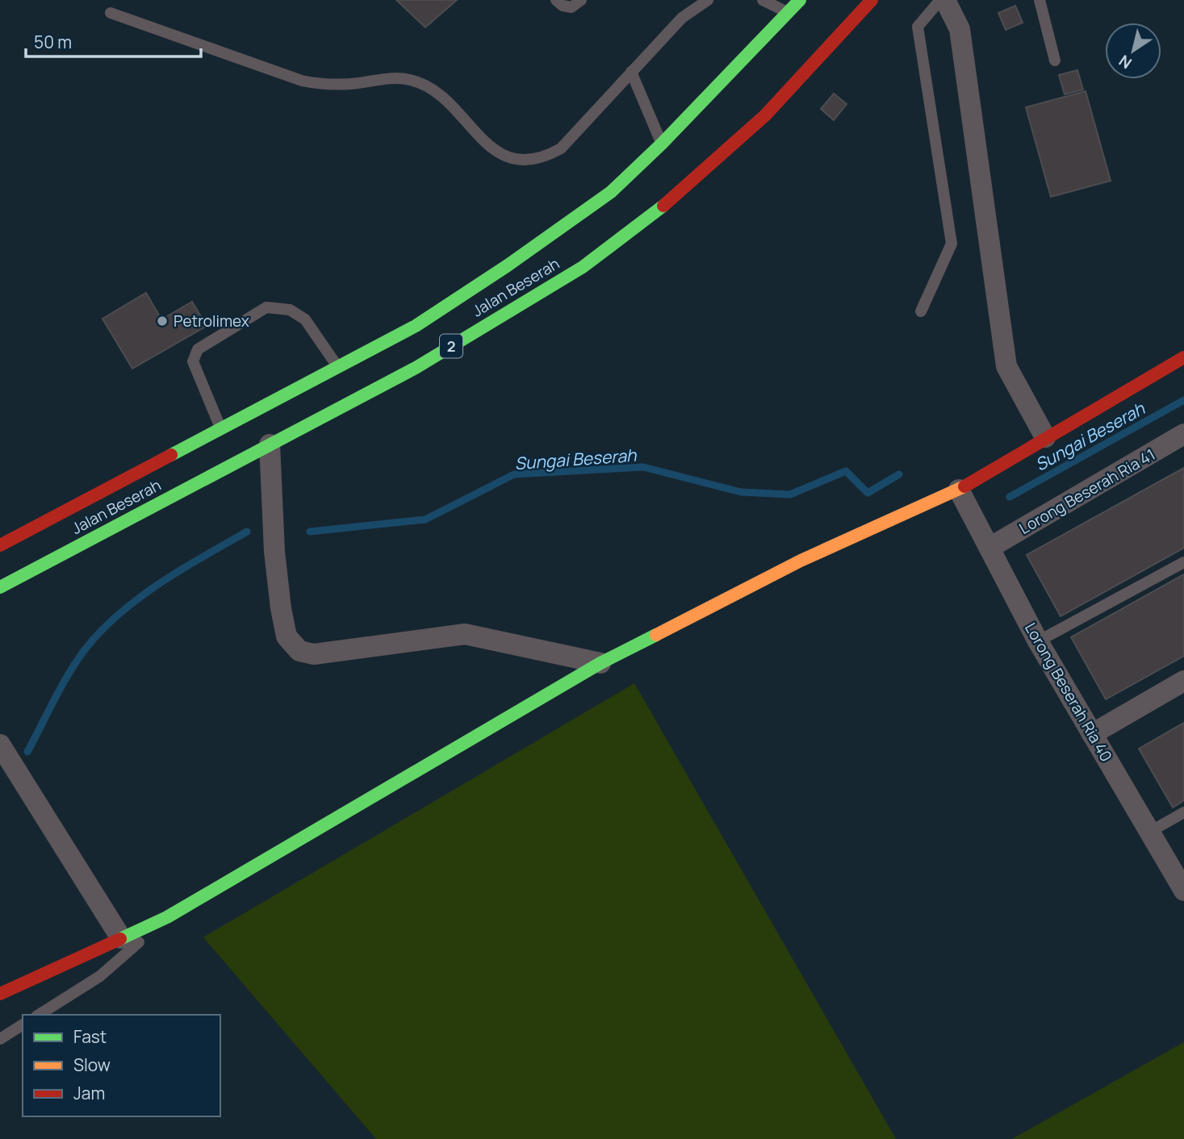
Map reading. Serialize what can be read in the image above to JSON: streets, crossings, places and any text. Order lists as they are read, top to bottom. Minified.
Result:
{"streets":{"main road":["Jalan Beserah","2"],"street":["Lorong Beserah Ria 41","Lorong Beserah Ria 40"]},"crossings":[["Jalan Beserah","2"],["Lorong Beserah Ria 41","Lorong Beserah Ria 40"]],"water":["Sungai Beserah"],"places":["Petrolimex"],"legend":["Fast","Slow","Jam"],"scale_bar":"50 m","north":"bottom left"}
